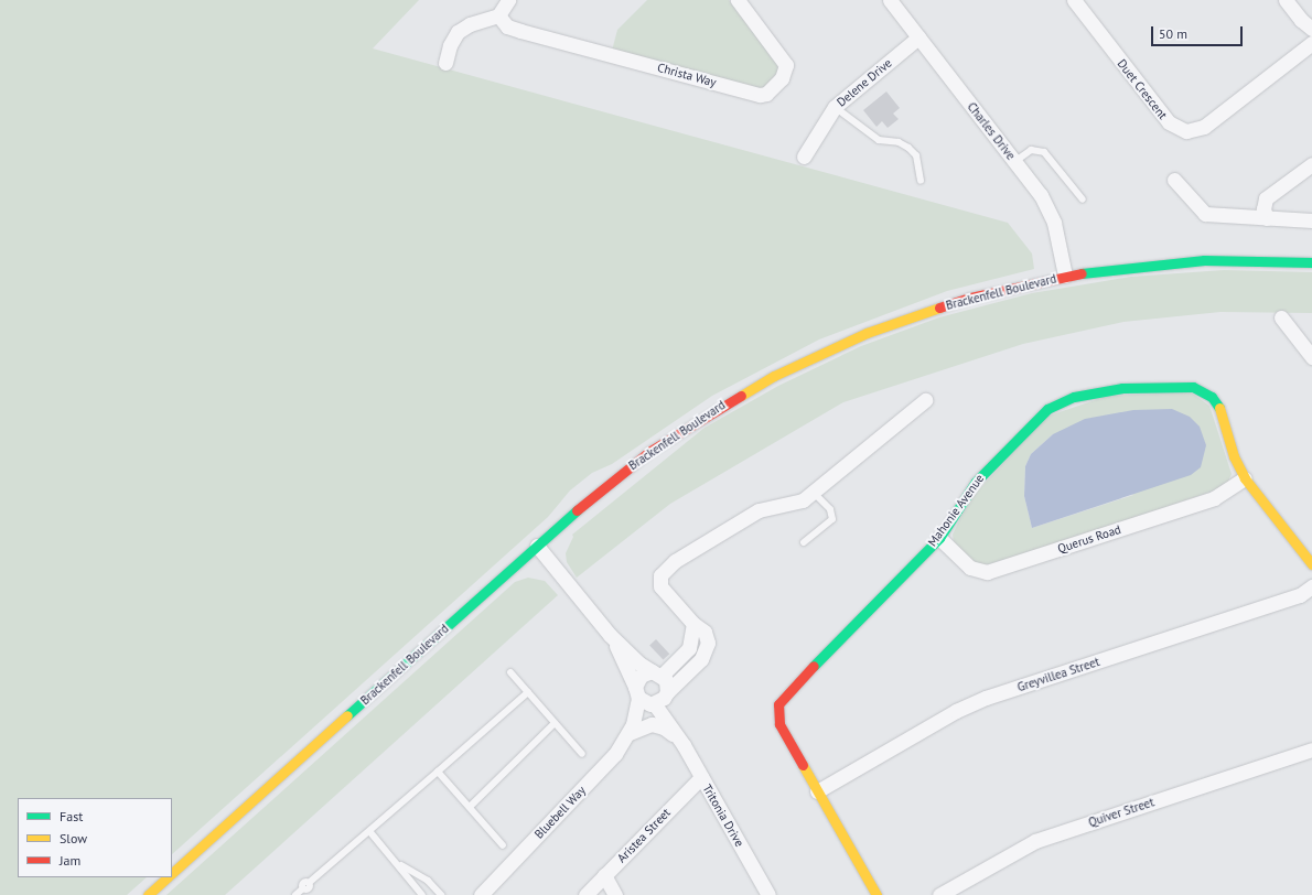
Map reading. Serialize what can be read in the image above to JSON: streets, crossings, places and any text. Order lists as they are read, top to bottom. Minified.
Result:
{"streets":{"street":["Christa Way","Delene Drive","Duet Crescent","Charles Drive","Brackenfell Boulevard","Mahonie Avenue","Querus Road","Greyvillea Street","Bluebell Way","Quiver Street","Tritonia Drive","Aristea Street"]},"crossings":[["Delene Drive","Charles Drive"],["Charles Drive","Brackenfell Boulevard"],["Mahonie Avenue","Querus Road"],["Mahonie Avenue","Greyvillea Street"],["Tritonia Drive","Aristea Street"]],"legend":["Fast","Slow","Jam"],"scale_bar":"50 m"}
